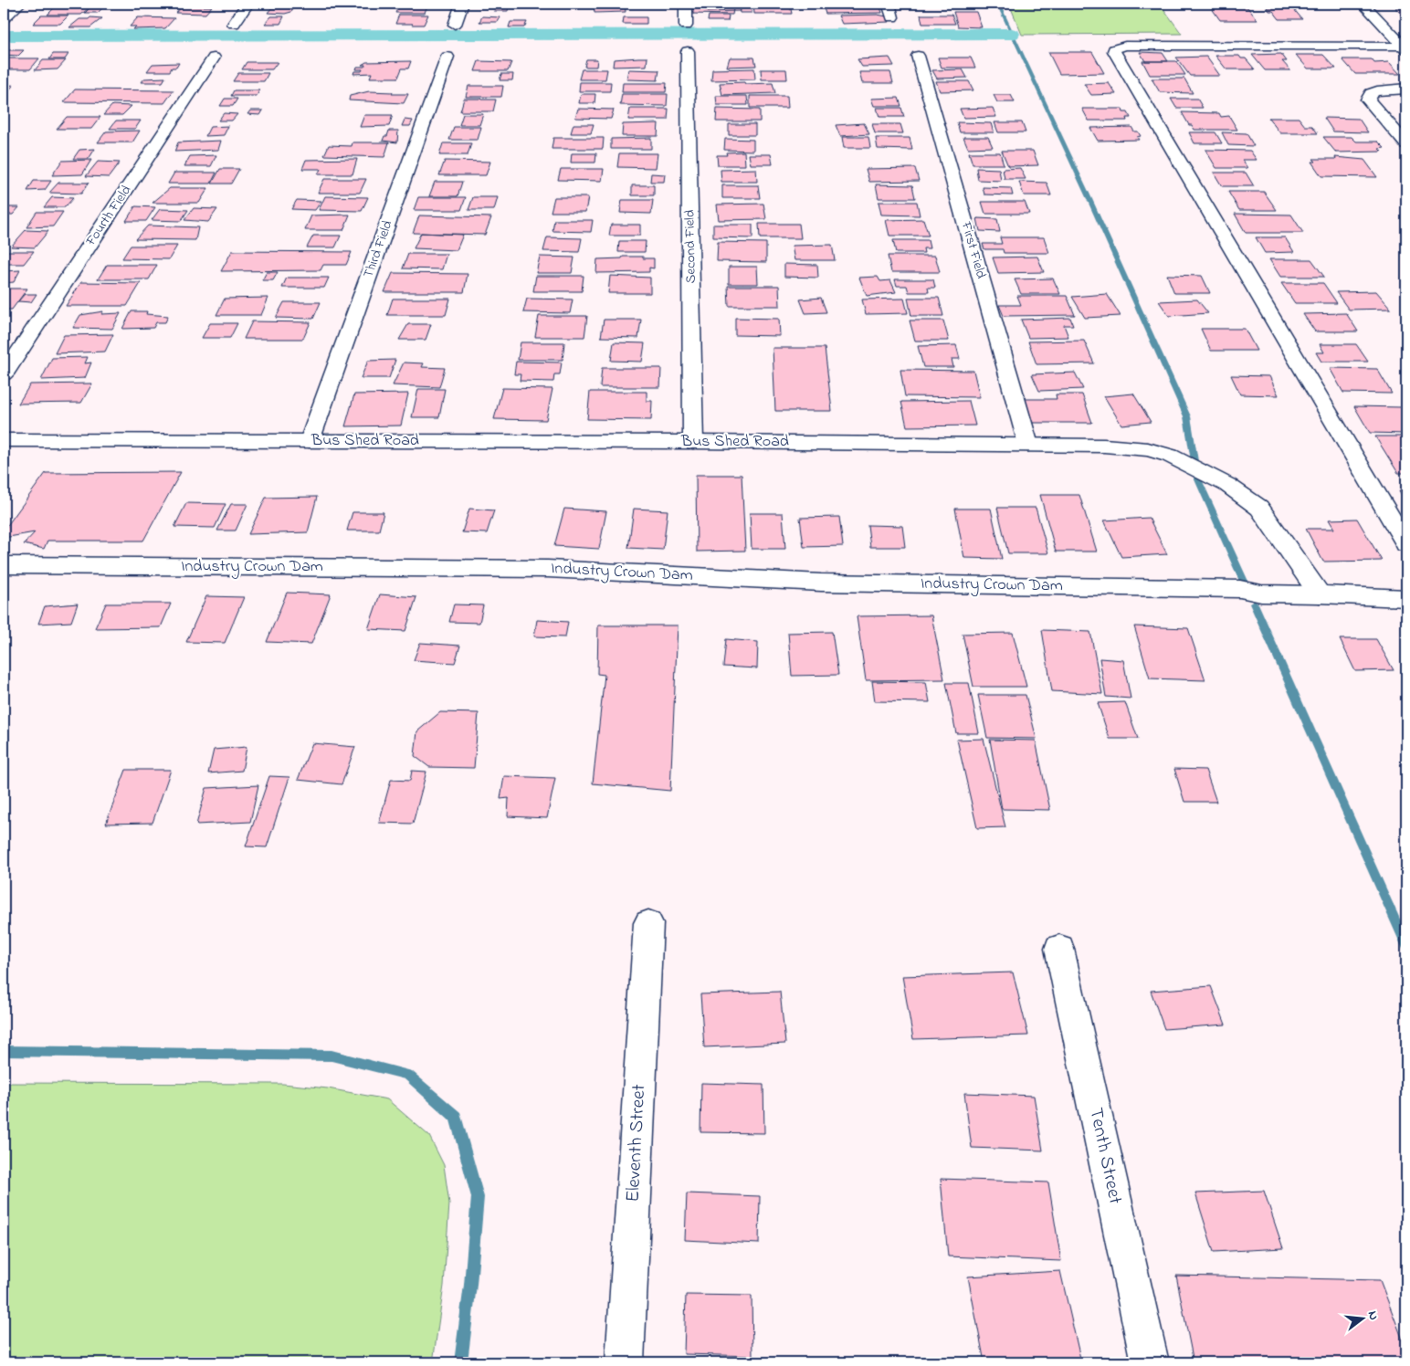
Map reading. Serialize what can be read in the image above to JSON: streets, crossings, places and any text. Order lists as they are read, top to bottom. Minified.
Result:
{"streets":{"street":["Fourth Field","Second Field","Third Field","First Field","Bus Shed Road","Industry Crown Dam","Eleventh Street","Tenth Street"]},"crossings":[["Second Field","Bus Shed Road"],["Third Field","Bus Shed Road"],["First Field","Bus Shed Road"],["Bus Shed Road","Industry Crown Dam"]],"north":"right"}
